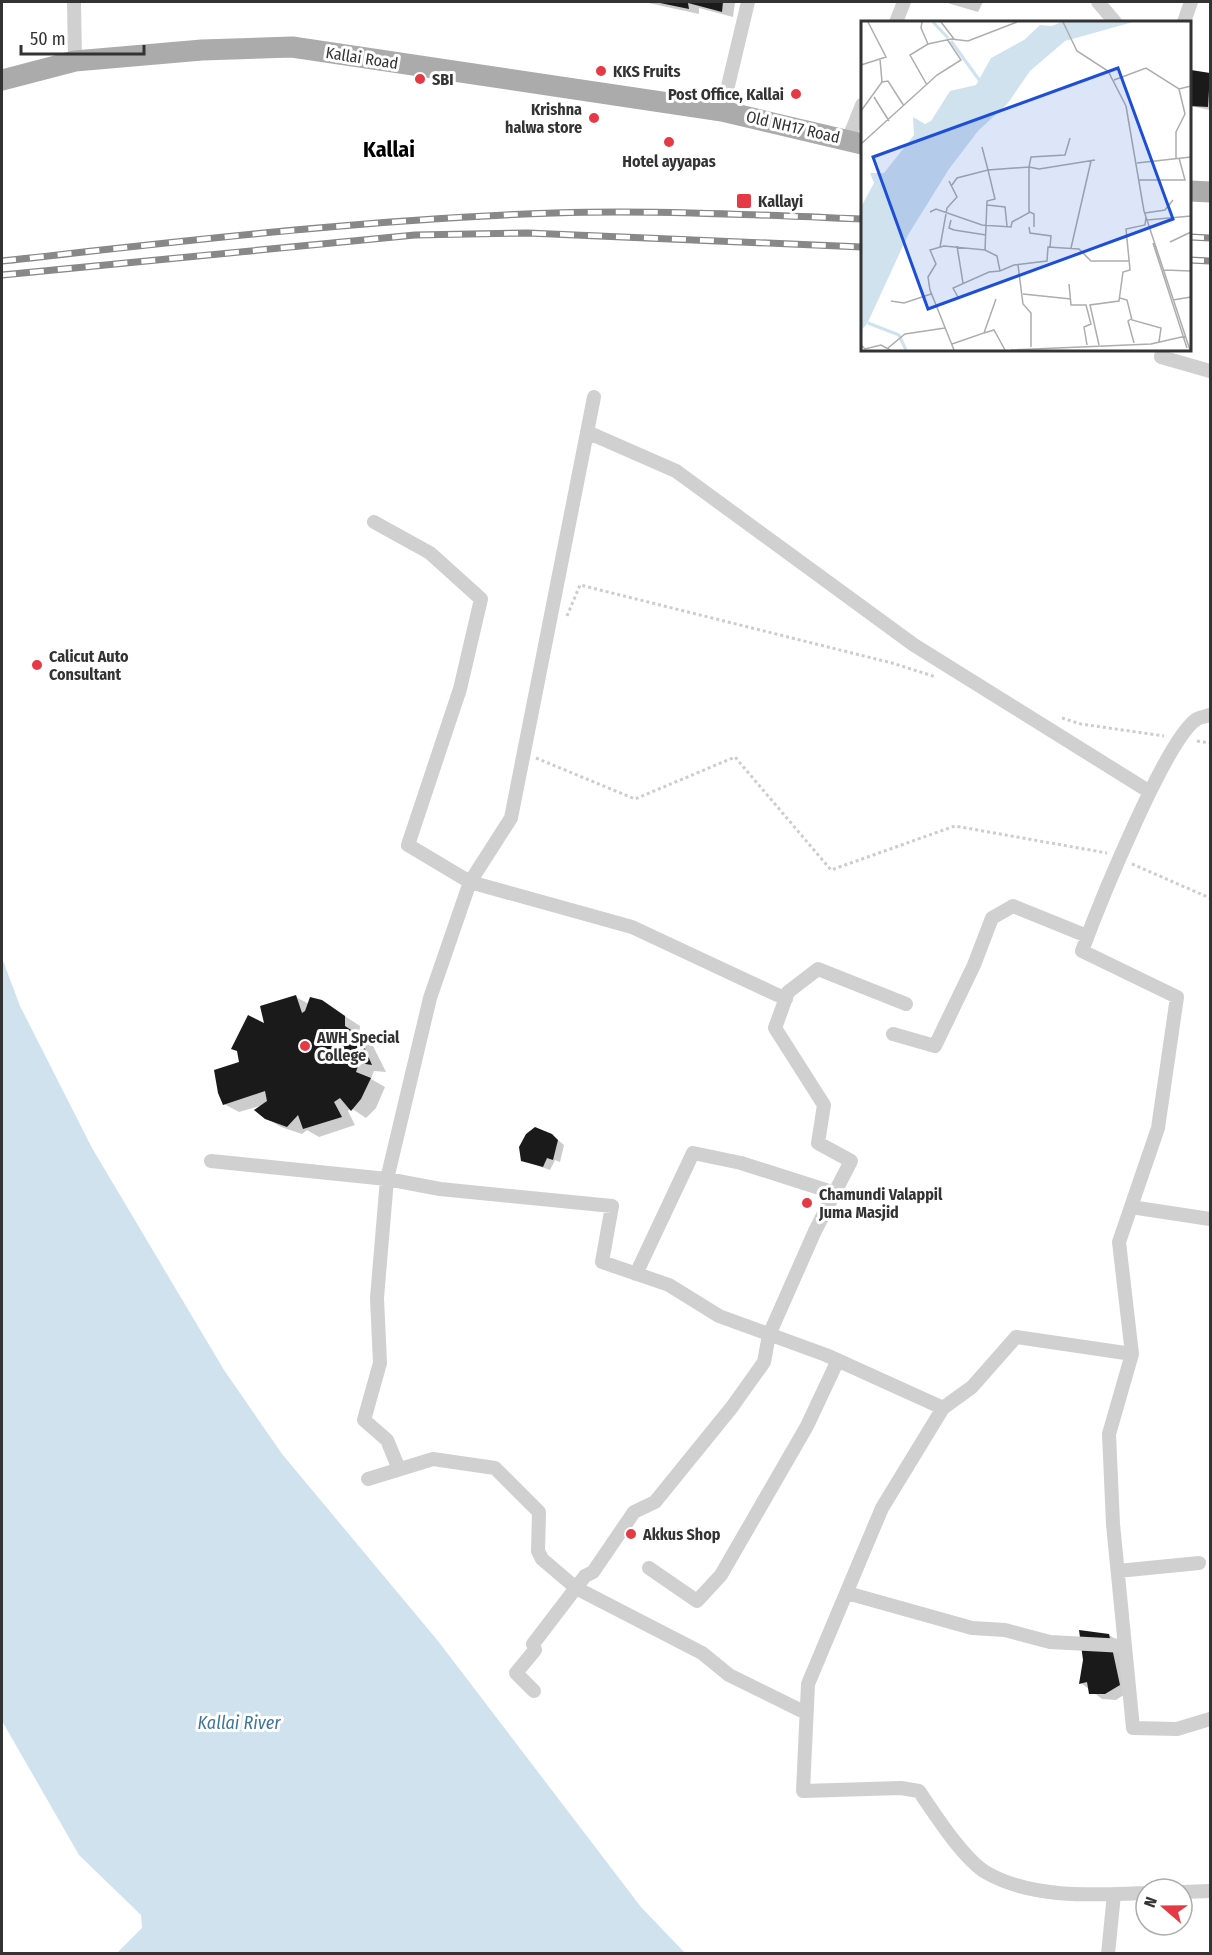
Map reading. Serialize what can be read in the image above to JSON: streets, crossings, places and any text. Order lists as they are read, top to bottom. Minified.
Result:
{"streets":{"main road":["Kallai Road","Old NH17 Road"]},"crossings":[["Kallai Road","Old NH17 Road"]],"districts":["Kallai"],"water":["Kallai River"],"places":{"other":["KKS Fruits","SBI","Post Office, Kallai","Krishna halwa store","Hotel ayyapas","Calicut Auto Consultant","AWH Special College","Chamundi Valappil Juma Masjid","Akkus Shop"],"transit":["Kallayi"]},"scale_bar":"50 m","north":"left"}
